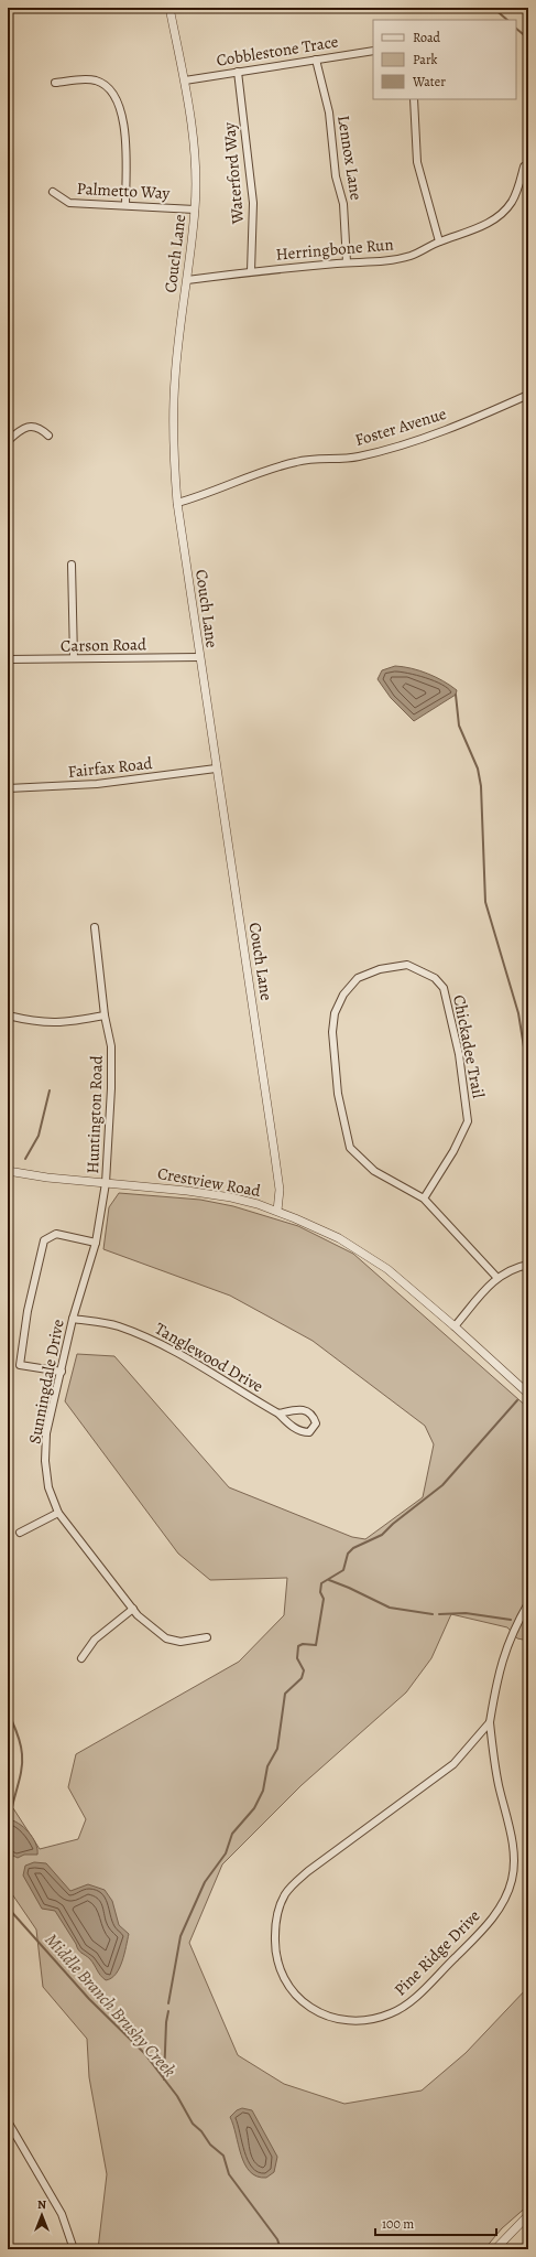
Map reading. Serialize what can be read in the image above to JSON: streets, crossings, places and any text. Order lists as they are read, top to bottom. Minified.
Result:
{"streets":{"street":["Cobblestone Trace","Lennox Lane","Waterford Way","Palmetto Way","Herringbone Run","Couch Lane","Foster Avenue","Carson Road","Fairfax Road","Chickadee Trail","Huntington Road","Crestview Road","Tanglewood Drive","Sunningdale Drive","Pine Ridge Drive"]},"crossings":[["Cobblestone Trace","Lennox Lane"],["Cobblestone Trace","Waterford Way"],["Cobblestone Trace","Couch Lane"],["Lennox Lane","Herringbone Run"],["Waterford Way","Herringbone Run"],["Palmetto Way","Couch Lane"],["Herringbone Run","Couch Lane"],["Couch Lane","Foster Avenue"],["Couch Lane","Carson Road"],["Couch Lane","Fairfax Road"],["Couch Lane","Crestview Road"],["Huntington Road","Crestview Road"],["Huntington Road","Sunningdale Drive"],["Crestview Road","Sunningdale Drive"],["Tanglewood Drive","Sunningdale Drive"]],"water":["Middle Branch Brushy Creek"],"legend":["Road","Park","Water"],"scale_bar":"100 m","north":"top"}
